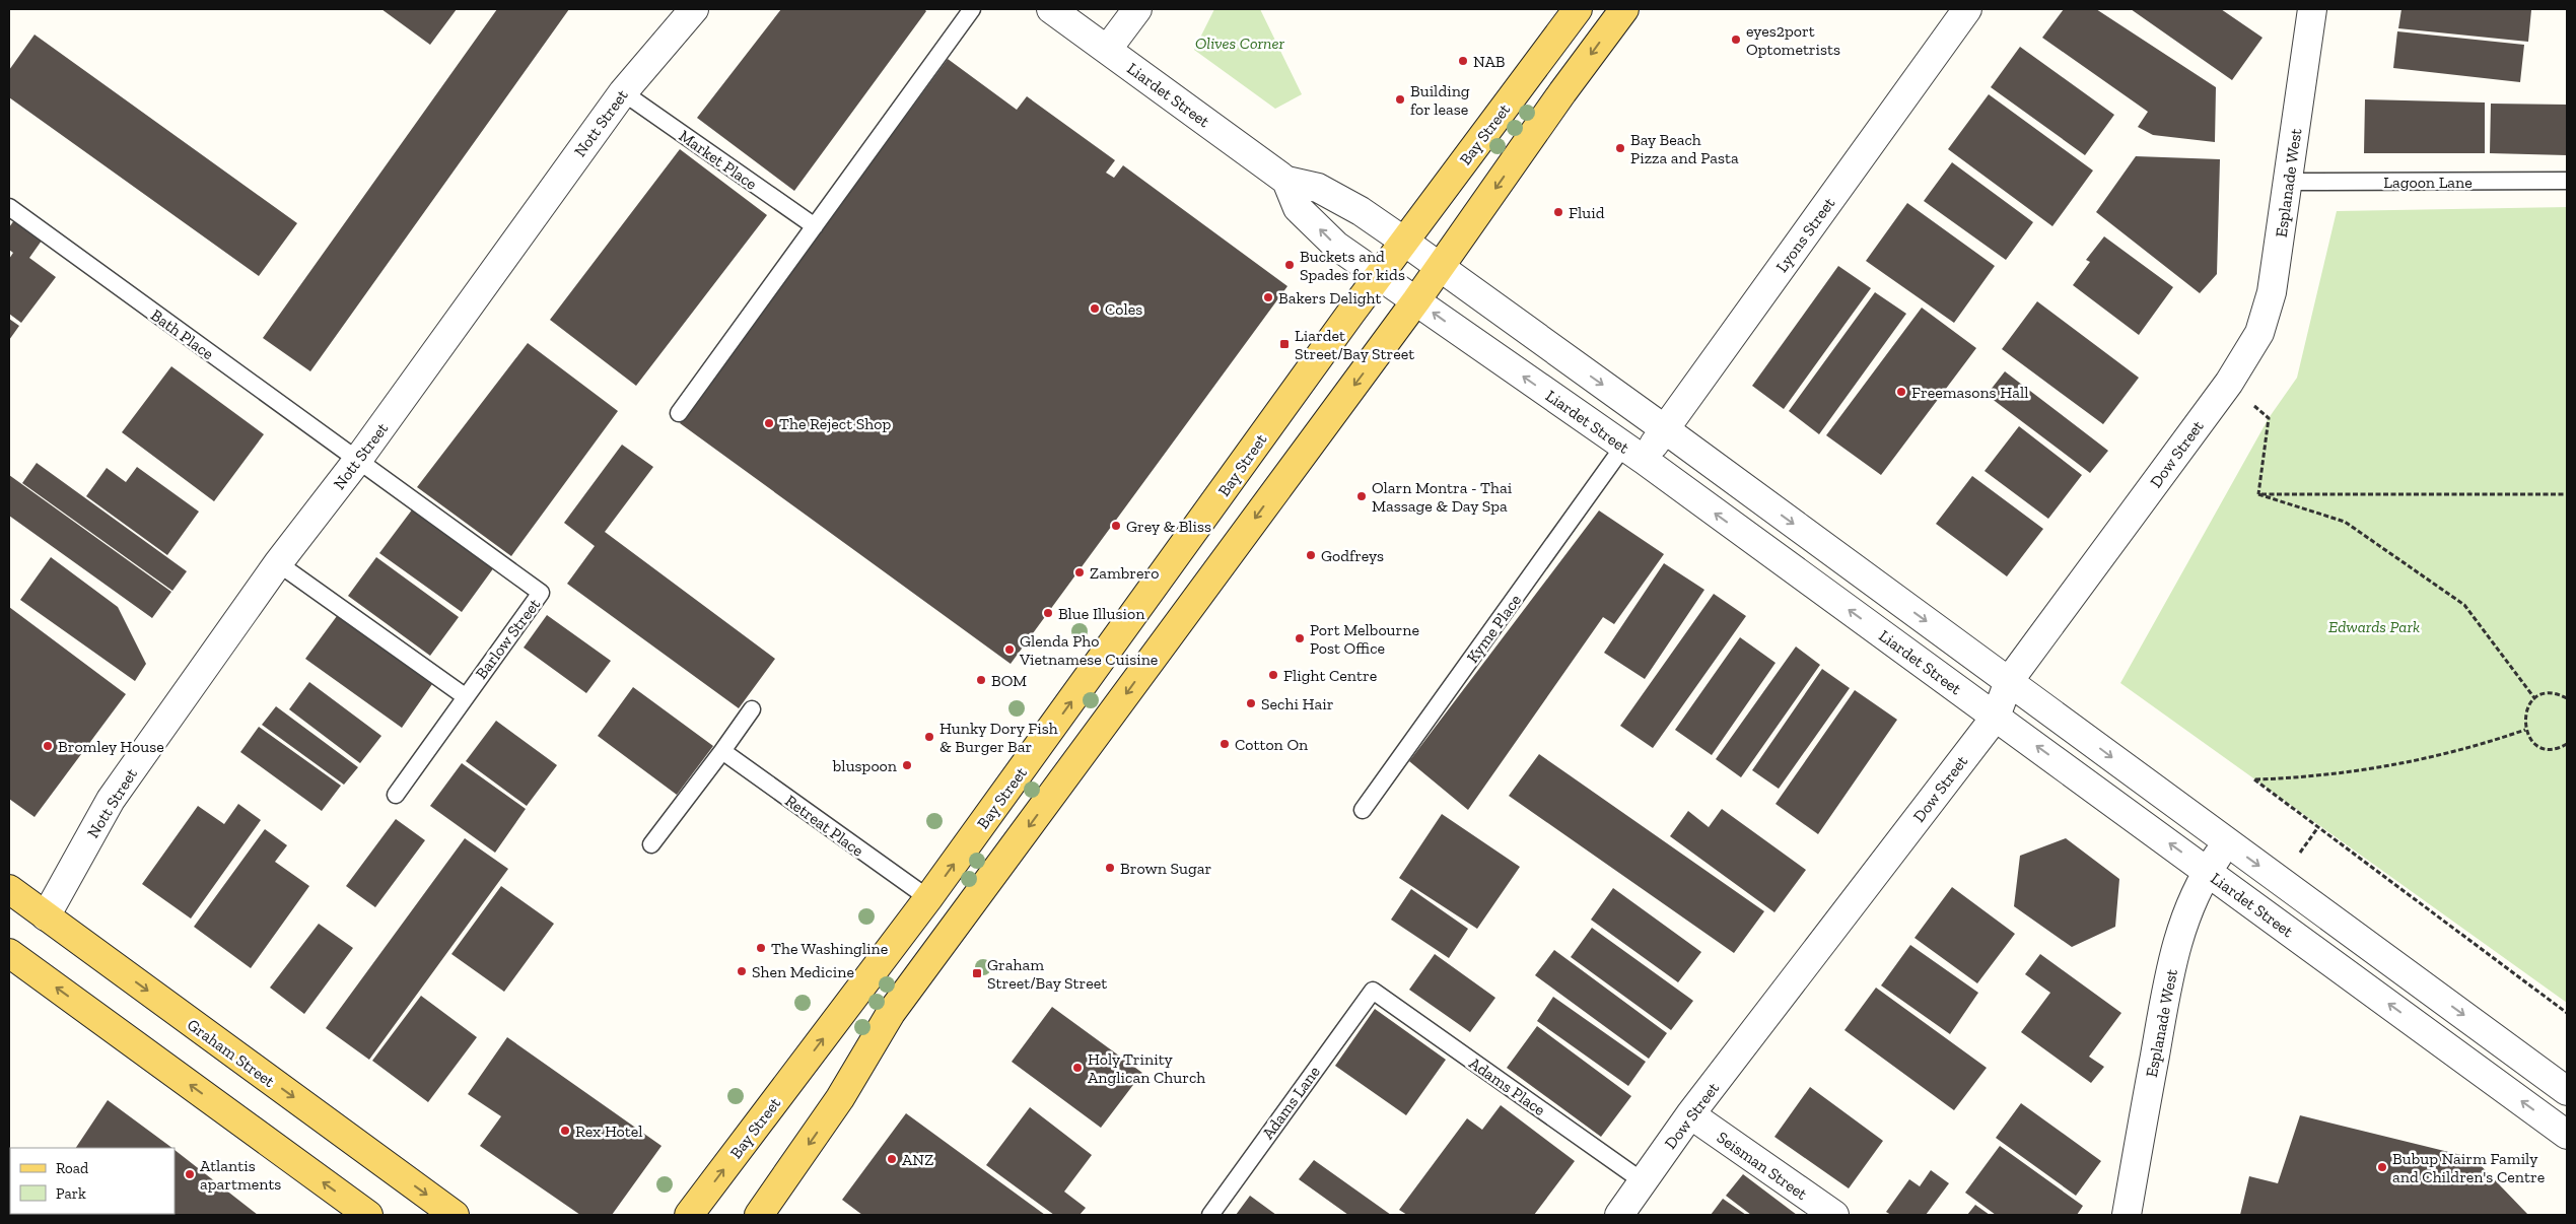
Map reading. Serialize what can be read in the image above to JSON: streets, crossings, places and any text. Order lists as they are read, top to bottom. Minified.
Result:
{"streets":{"main road":["Bay Street","Graham Street"],"street":["Liardet Street","Nott Street","Esplanade West","Lyons Street","Dow Street","Seisman Street"],"lane":["Market Place","Lagoon Lane","Bath Place","Kyme Place","Barlow Street","Retreat Place","Adams Place","Adams Lane"]},"crossings":[["Liardet Street","Bay Street"],["Liardet Street","Esplanade West"],["Liardet Street","Lyons Street"],["Liardet Street","Dow Street"],["Liardet Street","Kyme Place"],["Nott Street","Market Place"],["Nott Street","Bath Place"],["Nott Street","Barlow Street"],["Nott Street","Graham Street"],["Bay Street","Retreat Place"],["Lagoon Lane","Esplanade West"],["Esplanade West","Dow Street"],["Lyons Street","Kyme Place"],["Bath Place","Barlow Street"],["Dow Street","Adams Place"],["Dow Street","Seisman Street"],["Adams Place","Adams Lane"]],"parks":["Olives Corner","Edwards Park"],"places":{"other":["eyes2port Optometrists","NAB","Building for lease","Bay Beach Pizza and Pasta","Fluid","Buckets and Spades for kids","Bakers Delight","Coles","Freemasons Hall","The Reject Shop","Olarn Montra - Thai Massage & Day Spa","Grey & Bliss","Godfreys","Zambrero","Blue Illusion","Port Melbourne Post Office","Glenda Pho Vietnamese Cuisine","Flight Centre","BOM","Sechi Hair","Hunky Dory Fish & Burger Bar","Cotton On","Bromley House","bluspoon","Brown Sugar","The Washingline","Shen Medicine","Holy Trinity Anglican Church","Rex Hotel","ANZ","Bubup Nairm Family and Children's Centre","Atlantis apartments"],"transit":["Liardet Street/Bay Street","Graham Street/Bay Street"]},"legend":["Road","Park"]}
